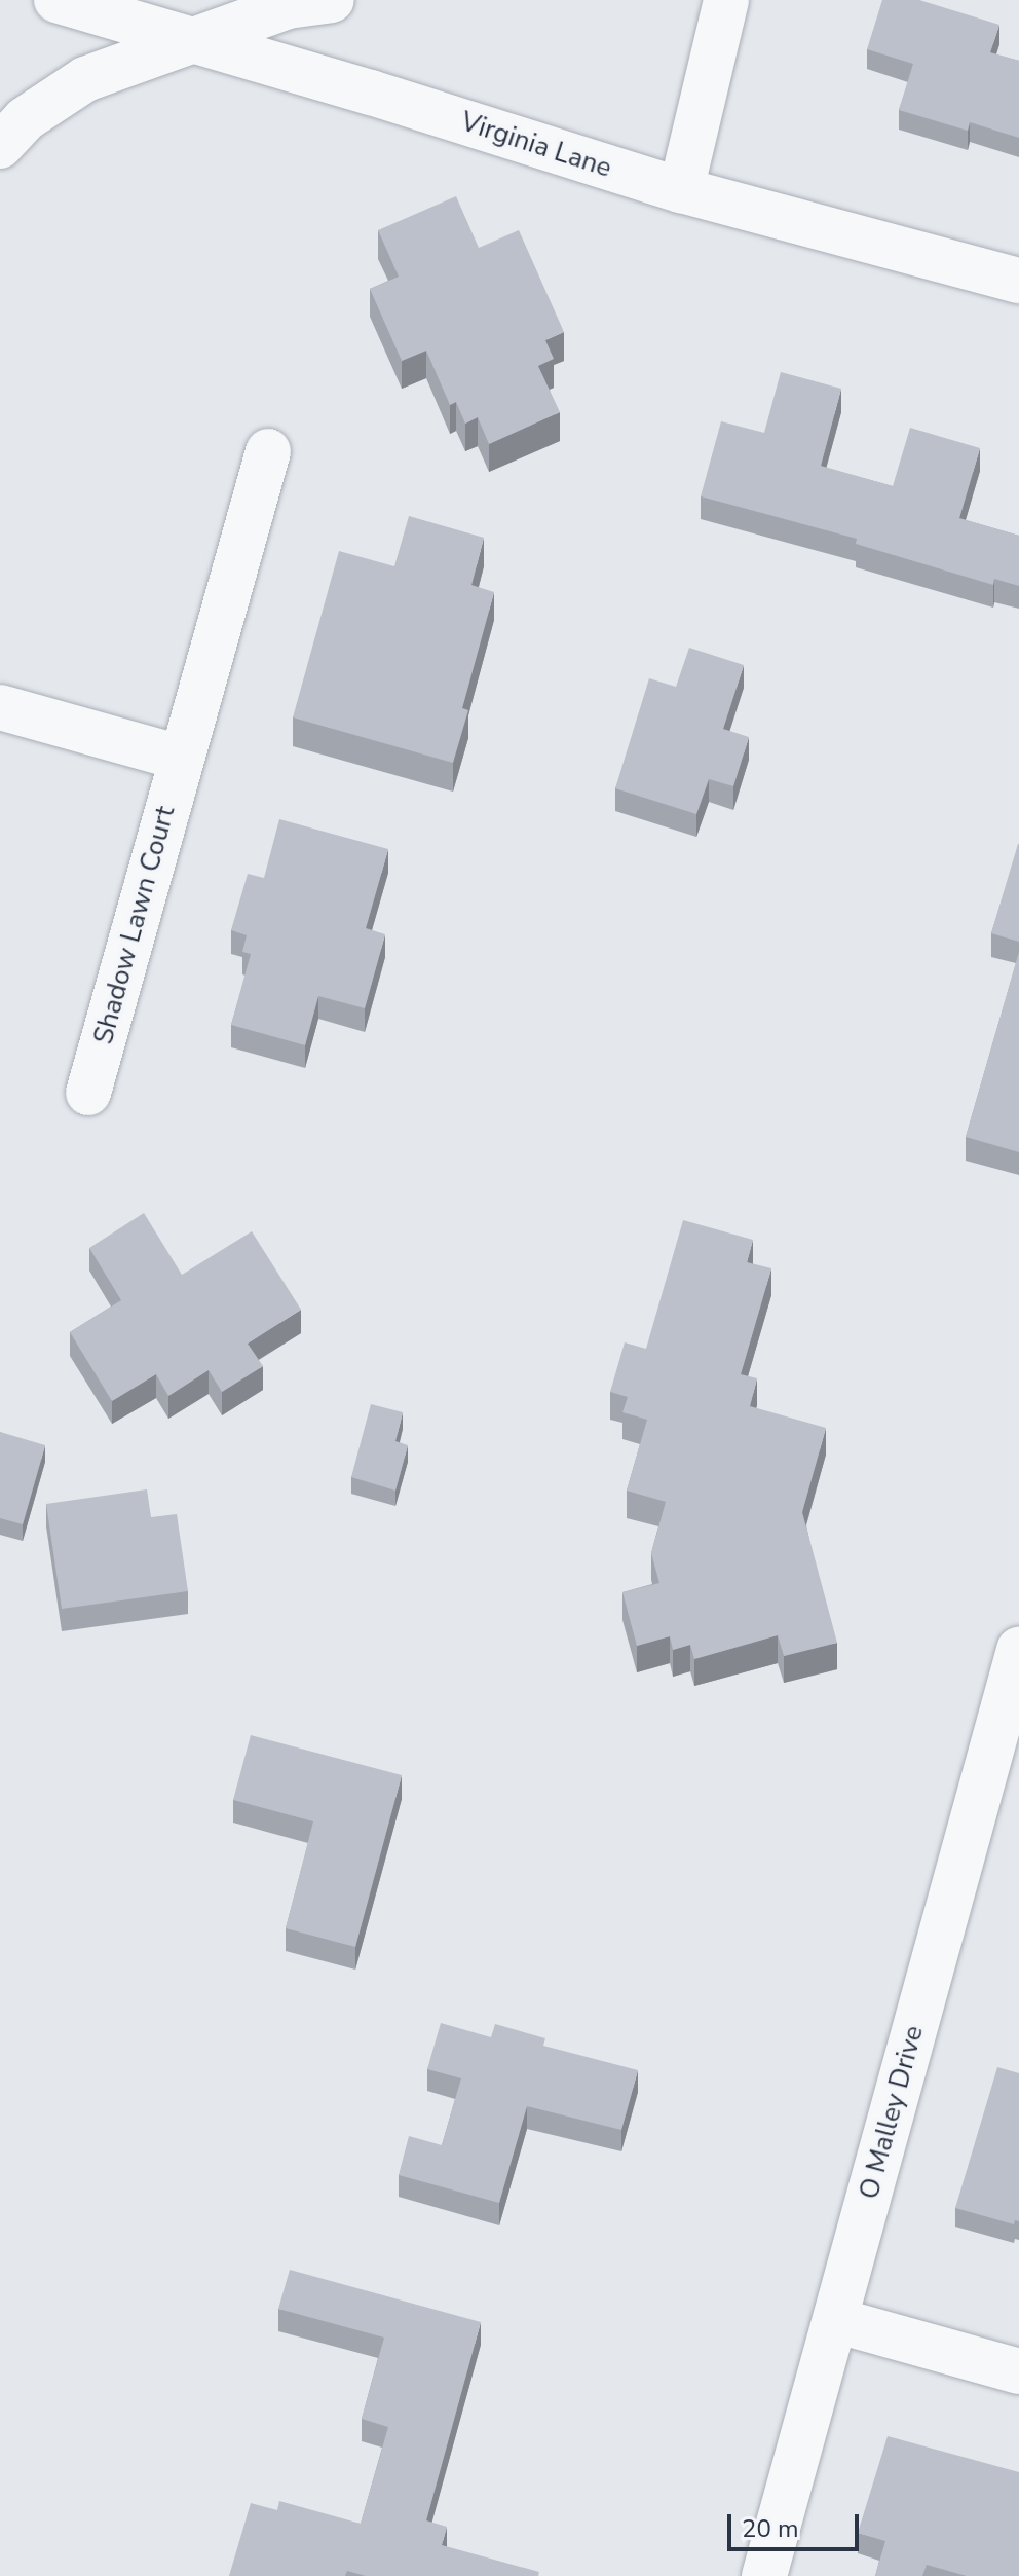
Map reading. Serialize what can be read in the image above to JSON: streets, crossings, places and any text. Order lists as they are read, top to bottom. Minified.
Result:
{"streets":{"street":["Virginia Lane","Shadow Lawn Court","O Malley Drive"]},"scale_bar":"20 m"}
